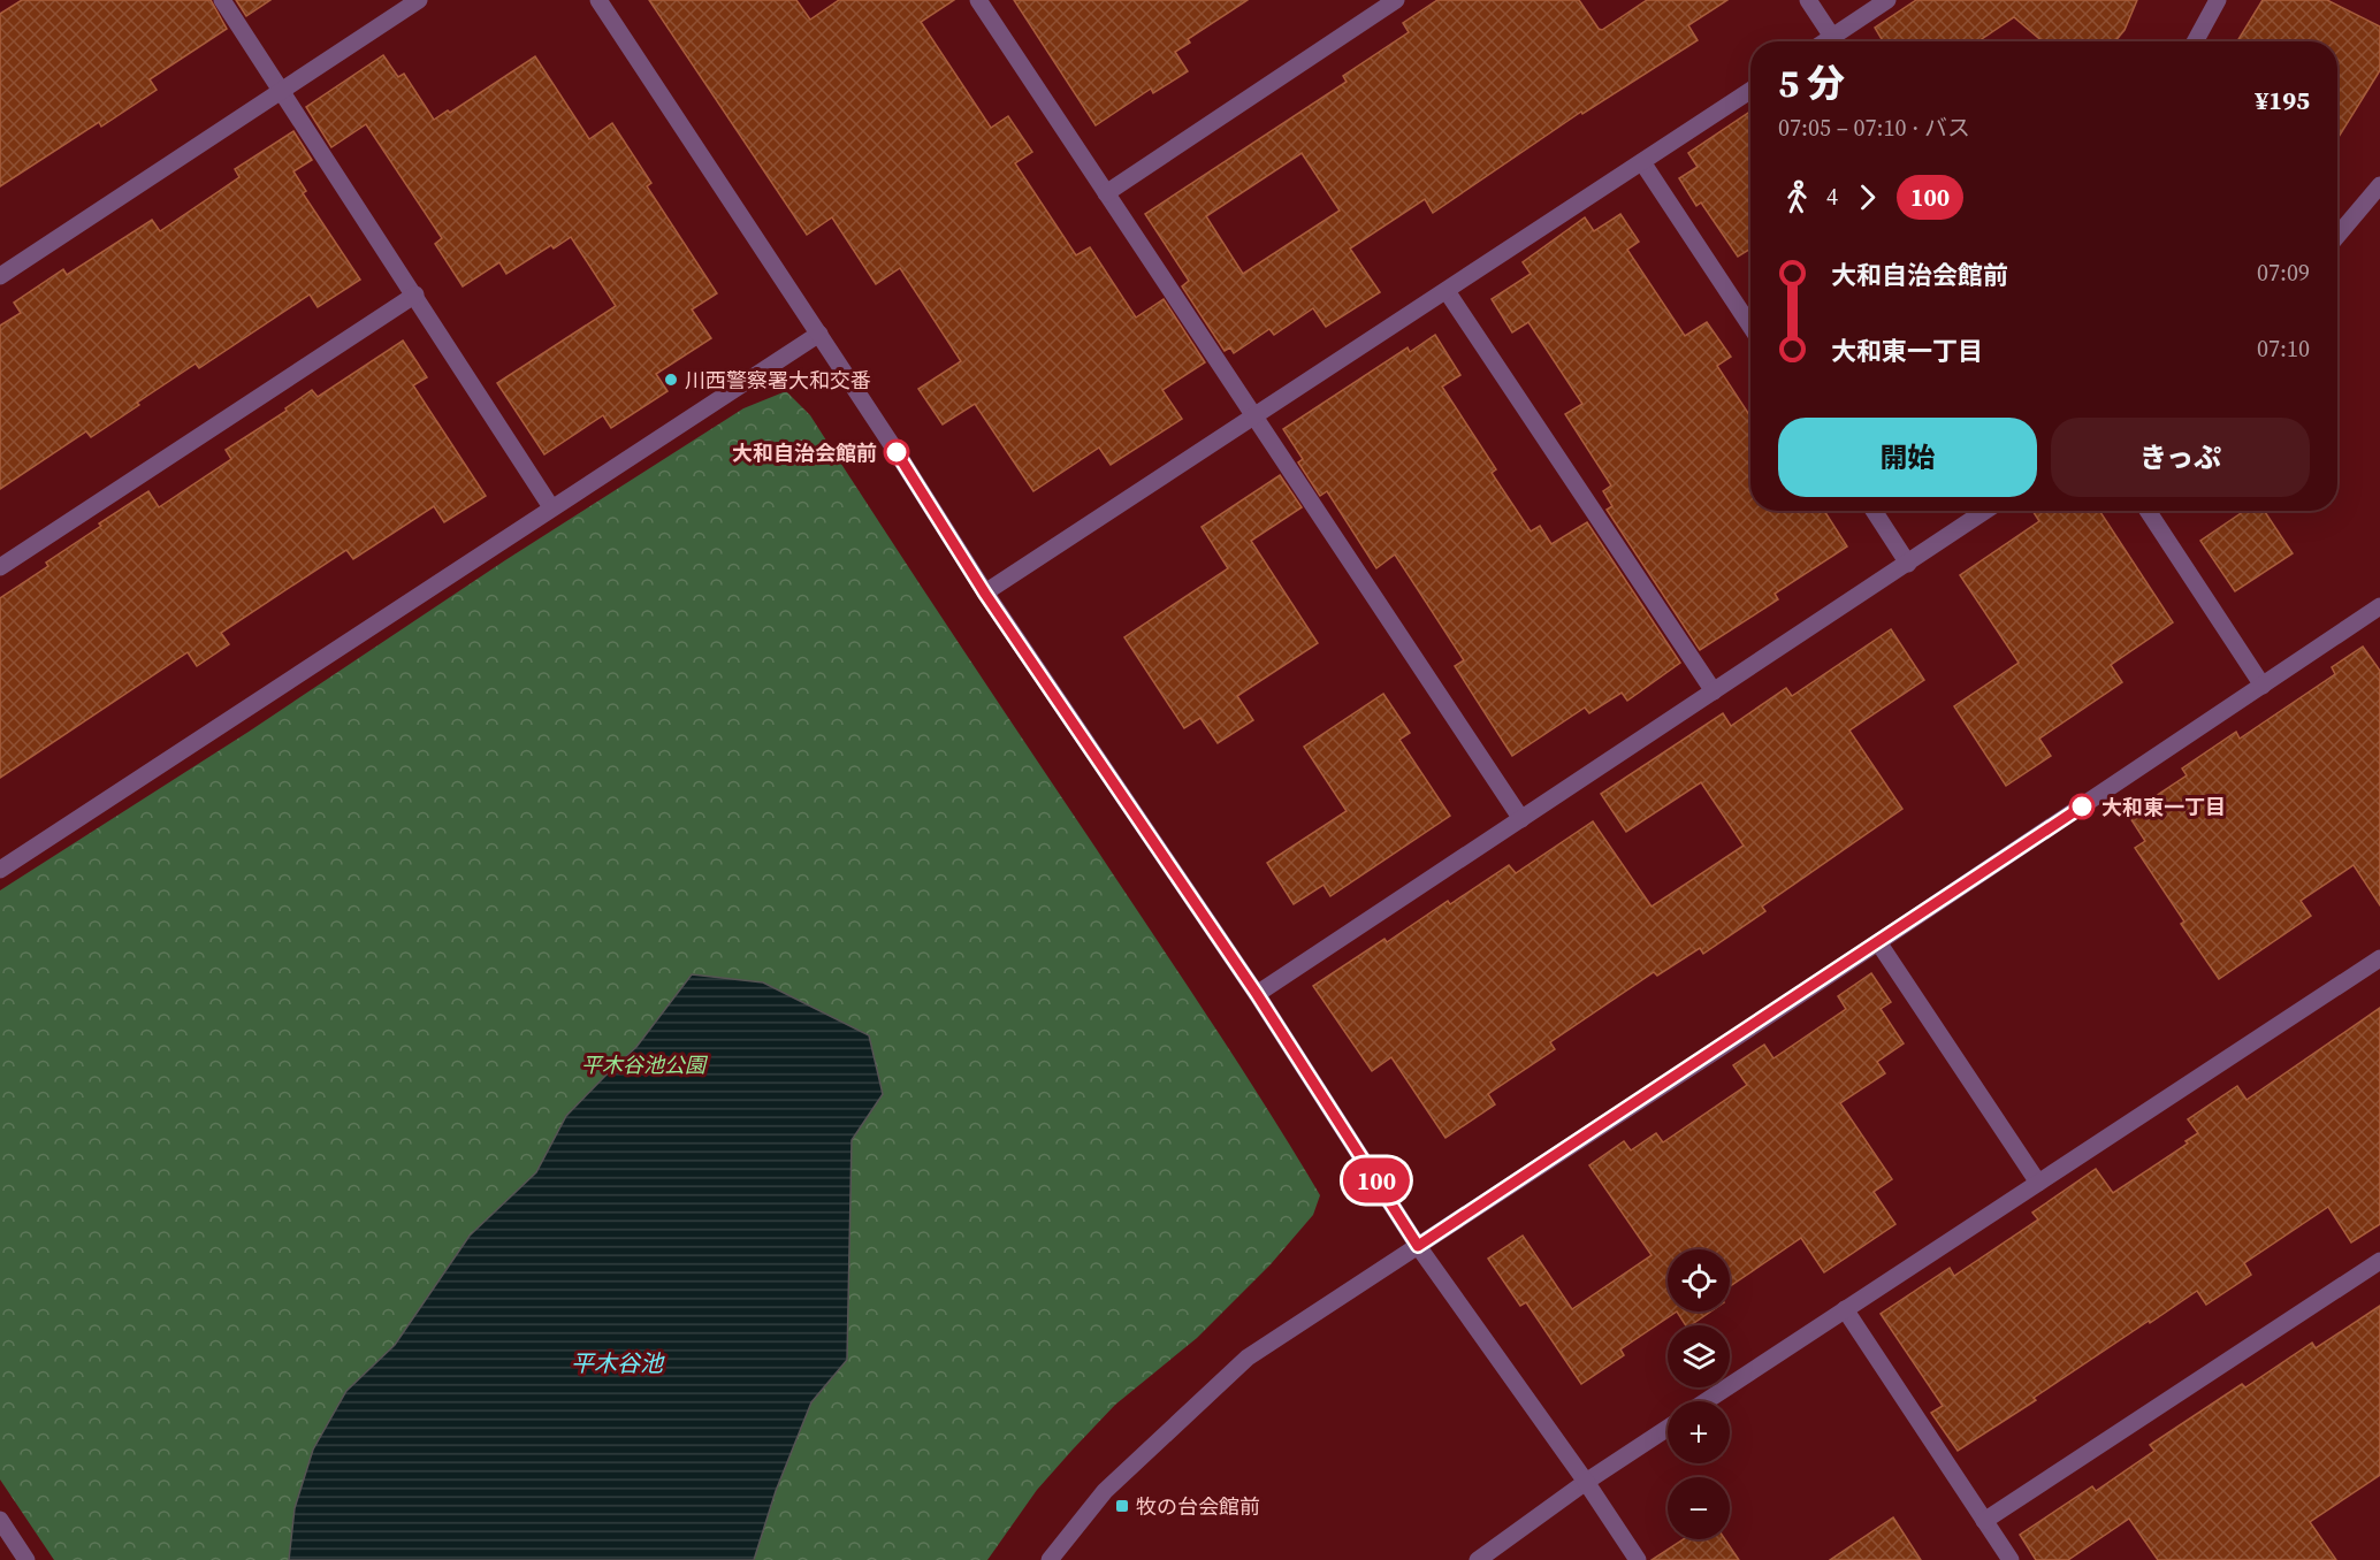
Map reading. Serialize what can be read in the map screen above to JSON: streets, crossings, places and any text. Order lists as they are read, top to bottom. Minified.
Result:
{"water":["平木谷池"],"parks":["平木谷池公園"],"places":{"other":["川西警察署大和交番","大和自治会館前","大和東一丁目"],"transit":["牧の台会館前"]},"lines":["bus line 100"],"page":{"on_map":"100","heading":["5 分","07:05 – 07:10 · バス","¥195"],"legs":["4","100"],"list":[{"name":"大和自治会館前","value":"07:09"},{"name":"大和東一丁目","value":"07:10"}],"buttons":["開始","きっぷ"],"map_buttons":["+","−"]}}
